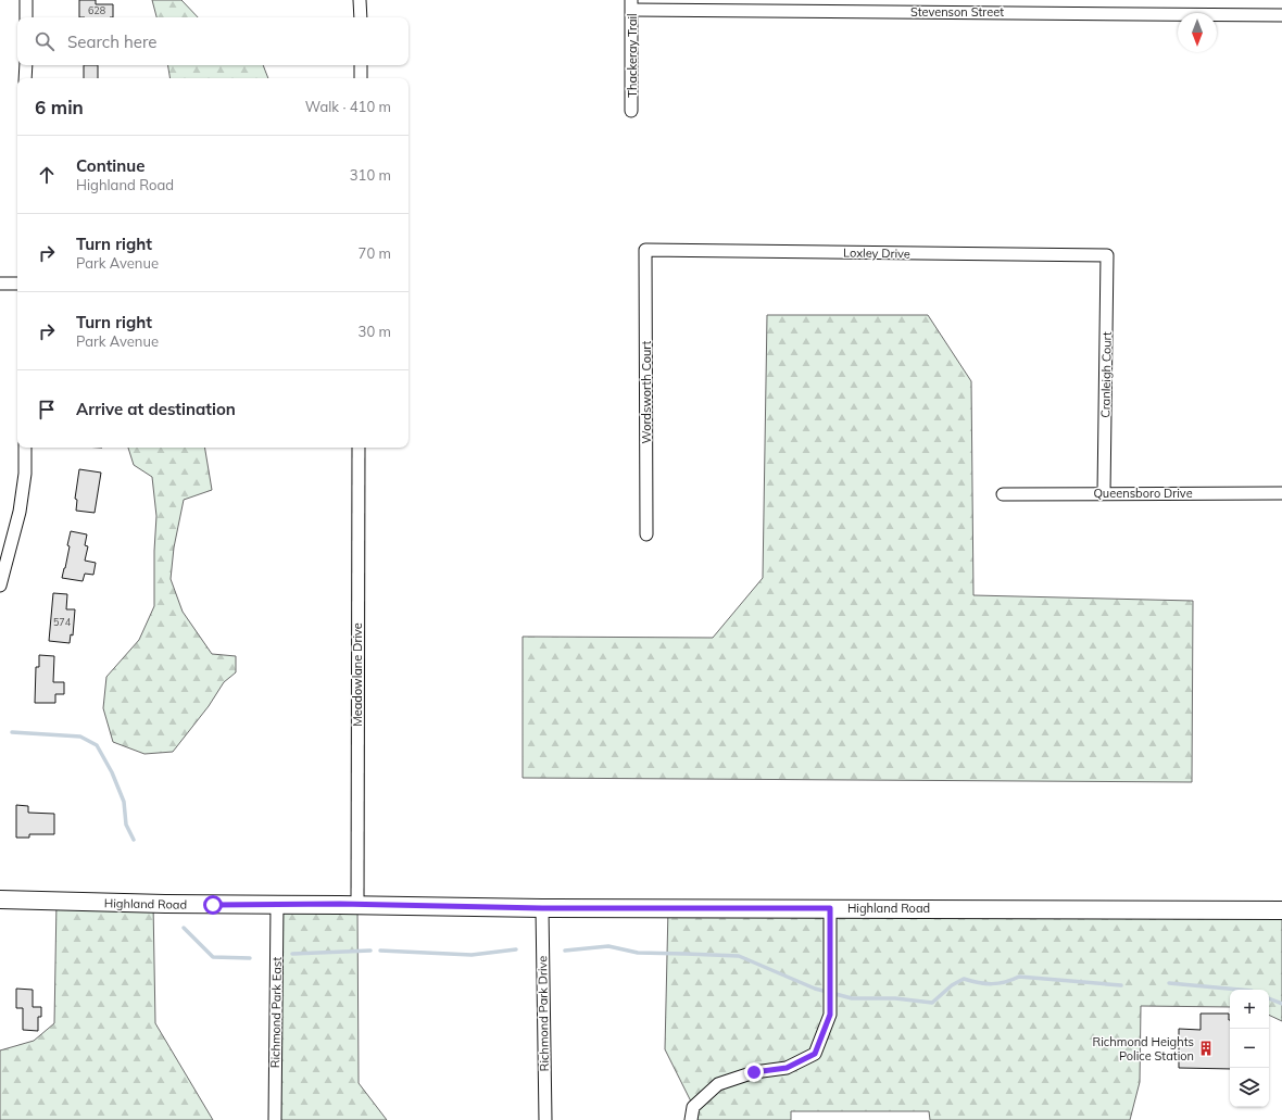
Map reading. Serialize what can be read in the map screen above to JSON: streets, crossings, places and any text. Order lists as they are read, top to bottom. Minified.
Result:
{"streets":{"street":["Stevenson Street","Thackeray Trail","Loxley Drive","Cranleigh Court","Wordsworth Court","Queensboro Drive","Meadowlane Drive","Highland Road","Richmond Park East","Richmond Park Drive"]},"crossings":[["Stevenson Street","Thackeray Trail"],["Loxley Drive","Cranleigh Court"],["Loxley Drive","Wordsworth Court"],["Cranleigh Court","Queensboro Drive"],["Meadowlane Drive","Highland Road"],["Highland Road","Richmond Park East"],["Highland Road","Richmond Park Drive"]],"places":{"building":["Richmond Heights Police Station"]},"house_numbers":["628","574"],"north":"bottom","page":{"search":"Search here","heading":["6 min","Walk · 410 m"],"list":[["Continue","Highland Road","310 m"],["Turn right","Park Avenue","70 m"],["Turn right","Park Avenue","30 m"],"Arrive at destination"],"map_buttons":["+","−"]}}
